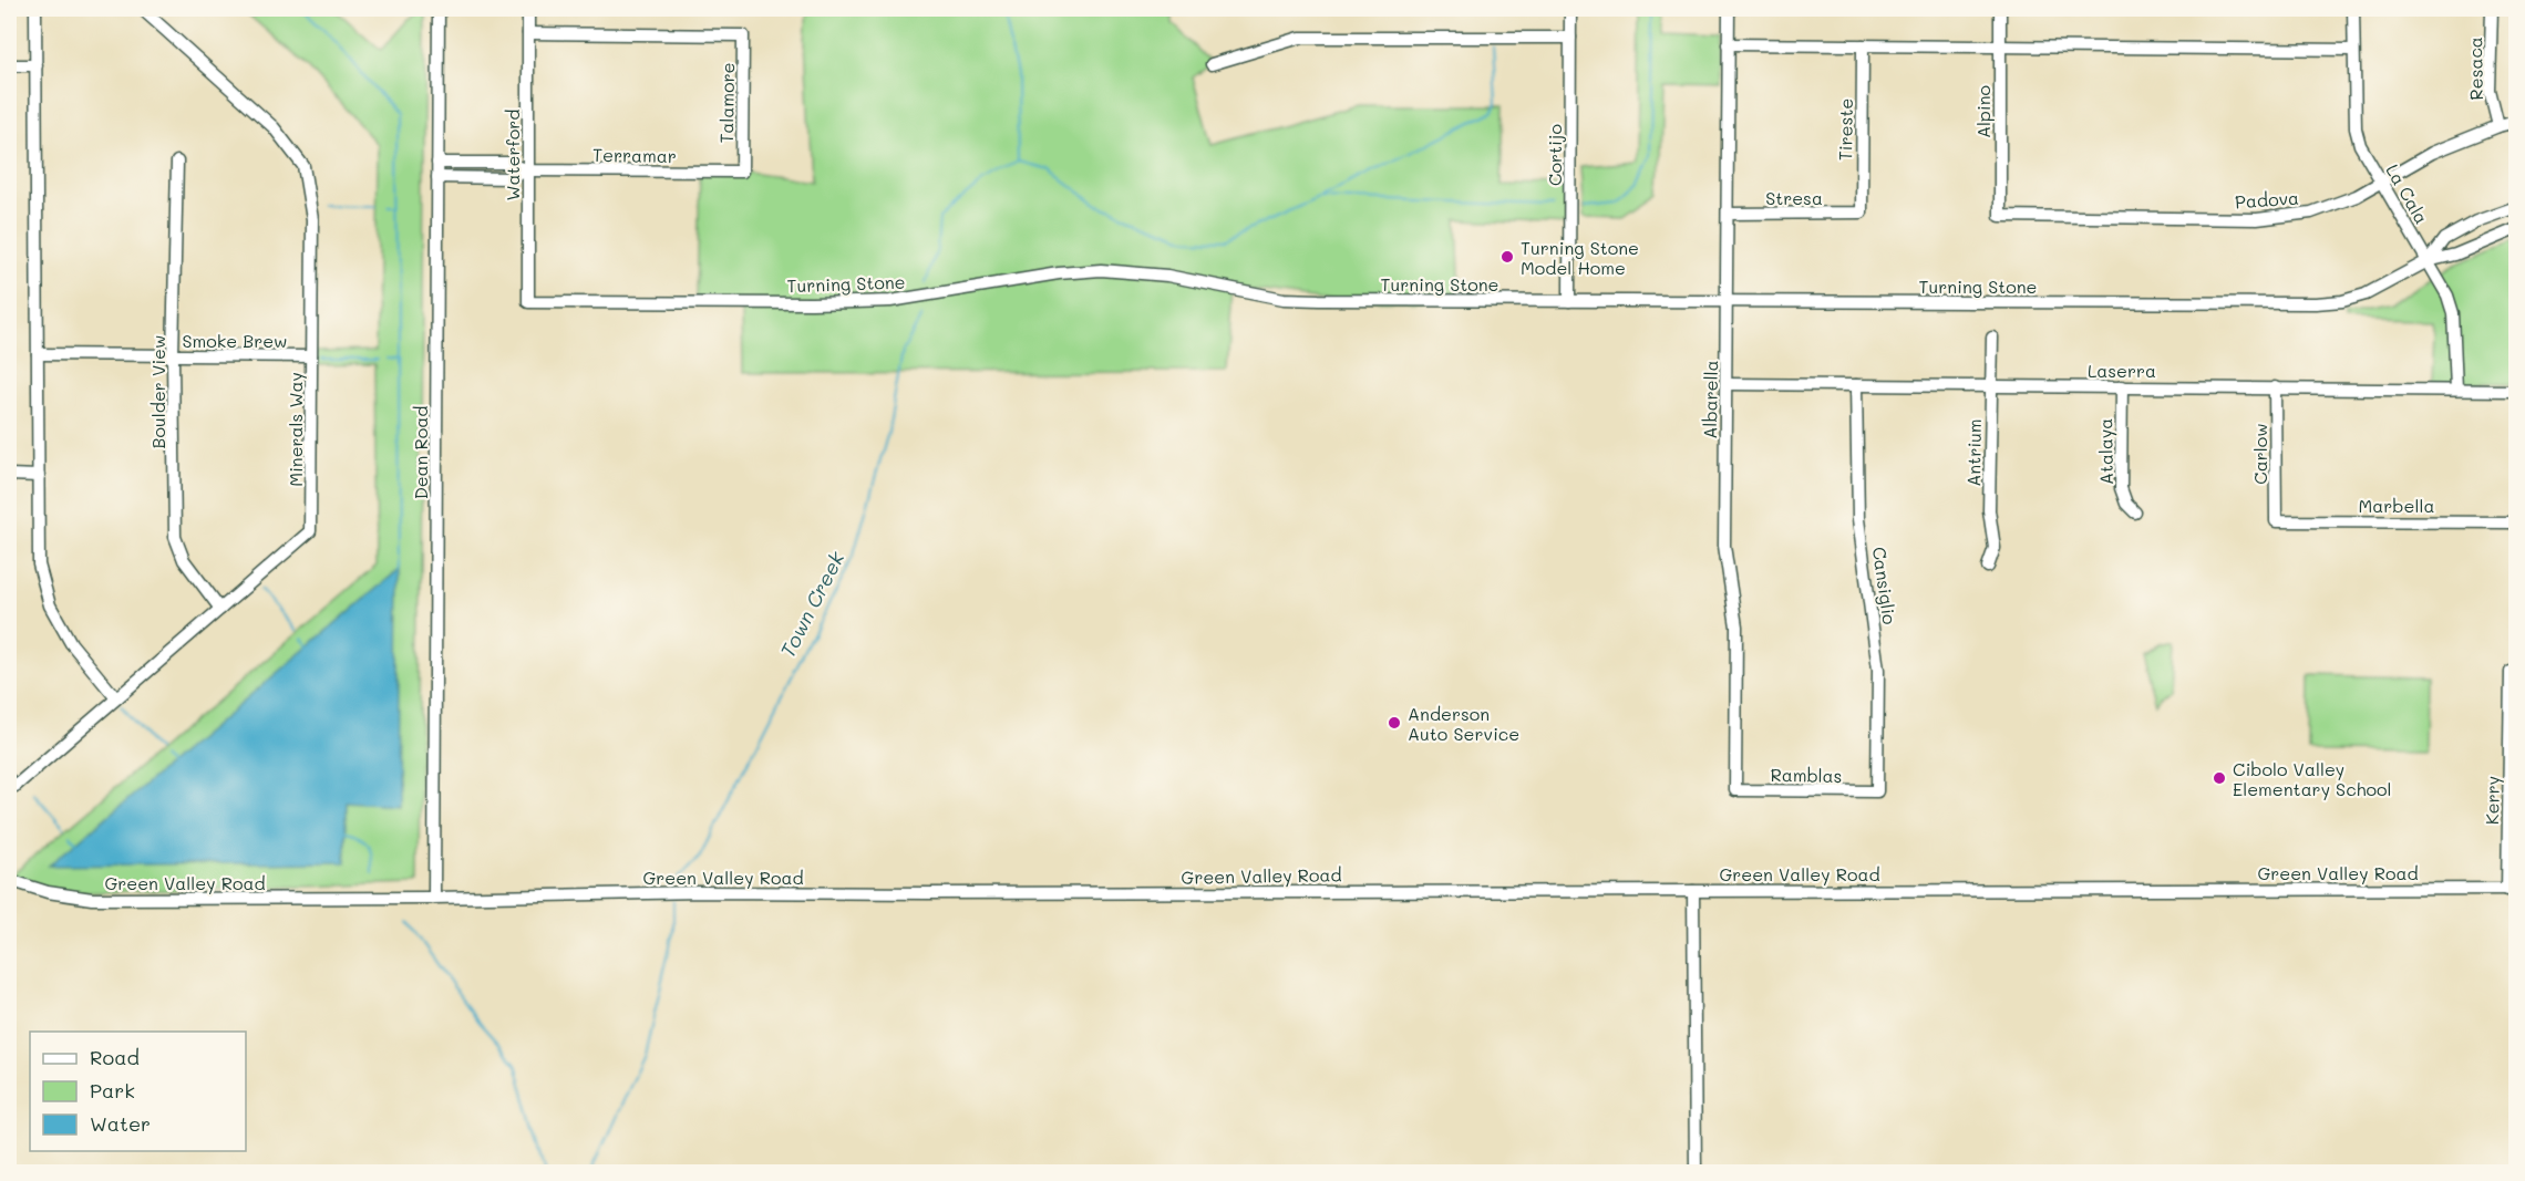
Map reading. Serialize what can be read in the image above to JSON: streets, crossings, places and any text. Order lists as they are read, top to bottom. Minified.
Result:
{"streets":{"street":["Resaca","Talamore","Alpino","Tireste","Waterford","Terramar","Cortijo","La Cala","Stresa","Padova","Turning Stone","Smoke Brew","Laserra","Boulder View","Albarella","Minerals Way","Atalaya","Dean Road","Antrium","Carlow","Marbella","Cansiglio","Ramblas","Kerry","Green Valley Road"]},"crossings":[["Resaca","Padova"],["Talamore","Waterford"],["Talamore","Terramar"],["Alpino","Padova"],["Tireste","Stresa"],["Waterford","Terramar"],["Waterford","Turning Stone"],["Terramar","Dean Road"],["Cortijo","Turning Stone"],["La Cala","Padova"],["La Cala","Turning Stone"],["La Cala","Laserra"],["Stresa","Albarella"],["Turning Stone","Albarella"],["Smoke Brew","Boulder View"],["Smoke Brew","Minerals Way"],["Laserra","Albarella"],["Laserra","Atalaya"],["Laserra","Antrium"],["Laserra","Carlow"],["Laserra","Cansiglio"],["Boulder View","Minerals Way"],["Albarella","Ramblas"],["Dean Road","Green Valley Road"],["Carlow","Marbella"],["Cansiglio","Ramblas"],["Kerry","Green Valley Road"]],"water":["Town Creek"],"places":["Turning Stone Model Home","Anderson Auto Service","Cibolo Valley Elementary School"],"legend":["Road","Park","Water"]}
